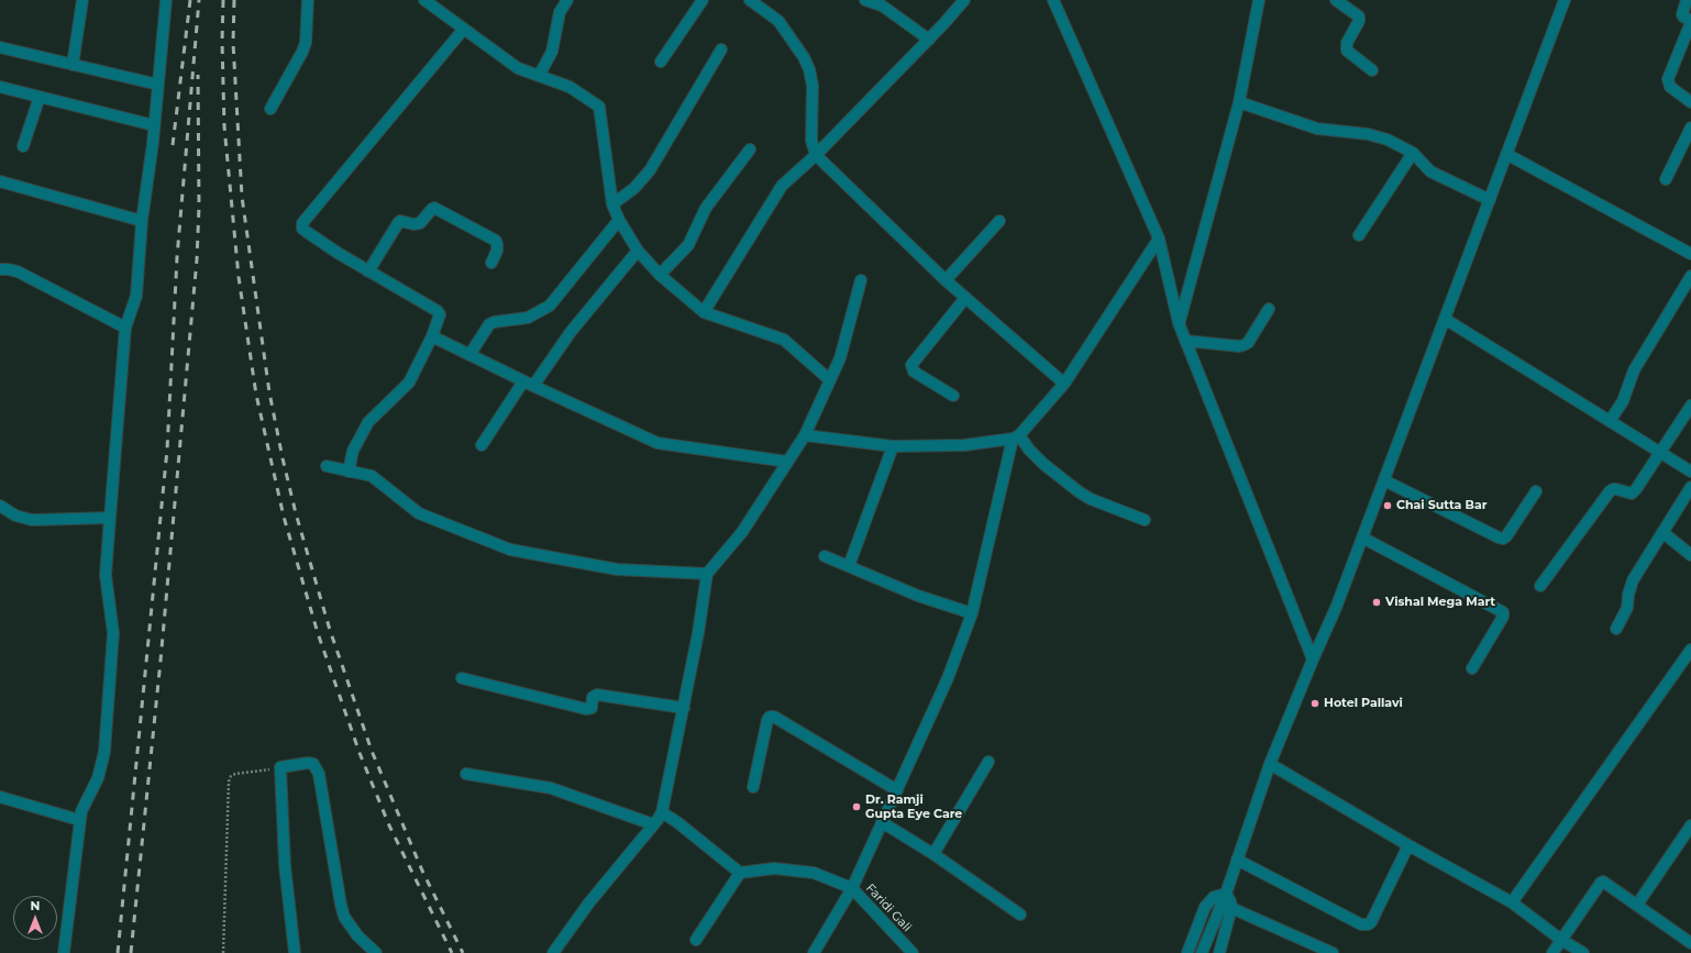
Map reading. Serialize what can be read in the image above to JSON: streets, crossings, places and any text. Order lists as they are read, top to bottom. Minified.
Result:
{"streets":{"street":["Faridi Gali"]},"places":["Chai Sutta Bar","Vishal Mega Mart","Hotel Pallavi","Dr. Ramji Gupta Eye Care"],"north":"top"}
